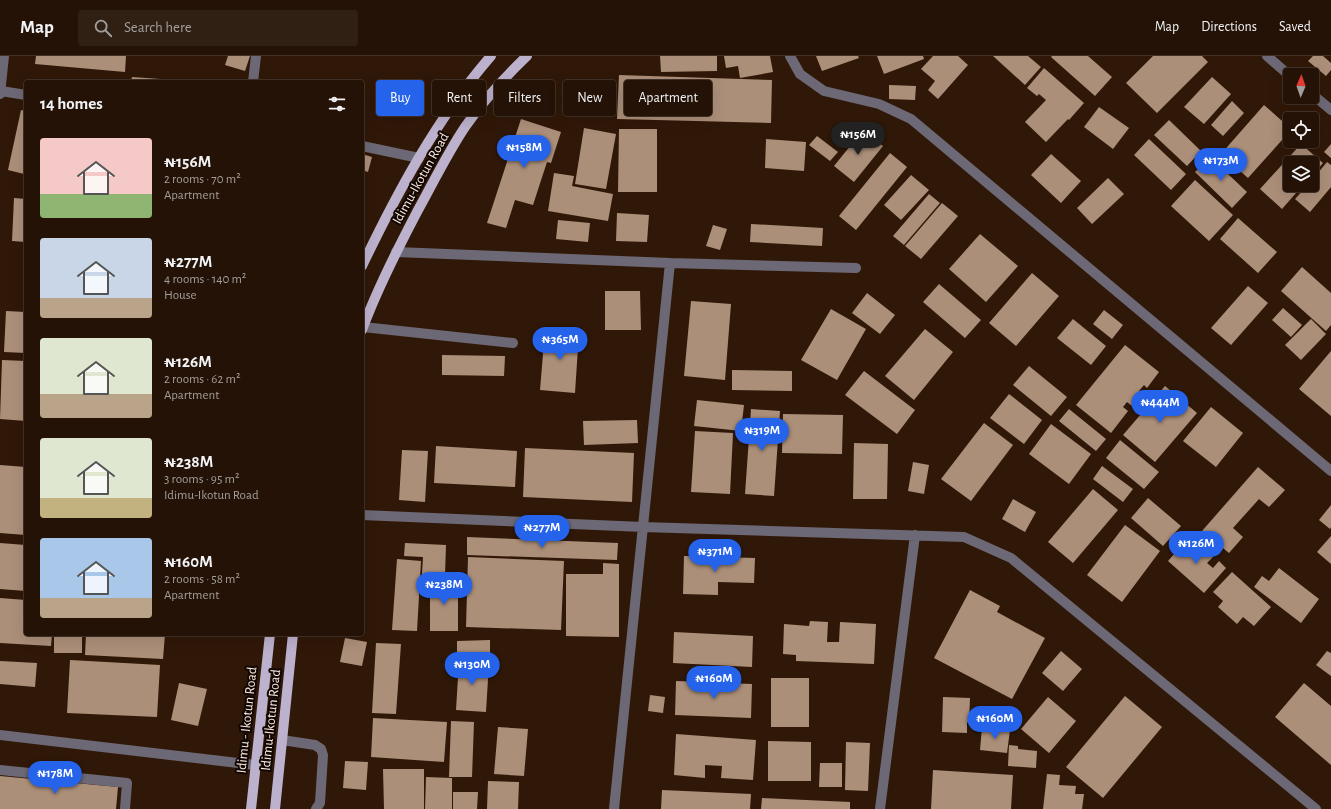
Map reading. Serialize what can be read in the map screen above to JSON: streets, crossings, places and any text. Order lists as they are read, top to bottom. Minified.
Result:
{"streets":{"main road":["Idimu-Ikotun Road","Idimu - Ikotun Road"]},"north":"top","page":{"header":"Map","search":"Search here","nav":["Map","Directions","Saved"],"chip":["Buy","Rent","Filters","New","Apartment"],"heading":"14 homes","price":["₦156M","₦158M","₦173M","₦365M","₦444M","₦319M","₦277M","₦126M","₦371M","₦238M","₦130M","₦160M","₦160M","₦178M"],"list":[{"name":"₦156M","note":"2 rooms · 70 m² · Apartment"},{"name":"₦277M","note":"4 rooms · 140 m² · House"},{"name":"₦126M","note":"2 rooms · 62 m² · Apartment"},{"name":"₦238M","note":"3 rooms · 95 m² · Idimu-Ikotun Road"},{"name":"₦160M","note":"2 rooms · 58 m² · Apartment"}]}}
